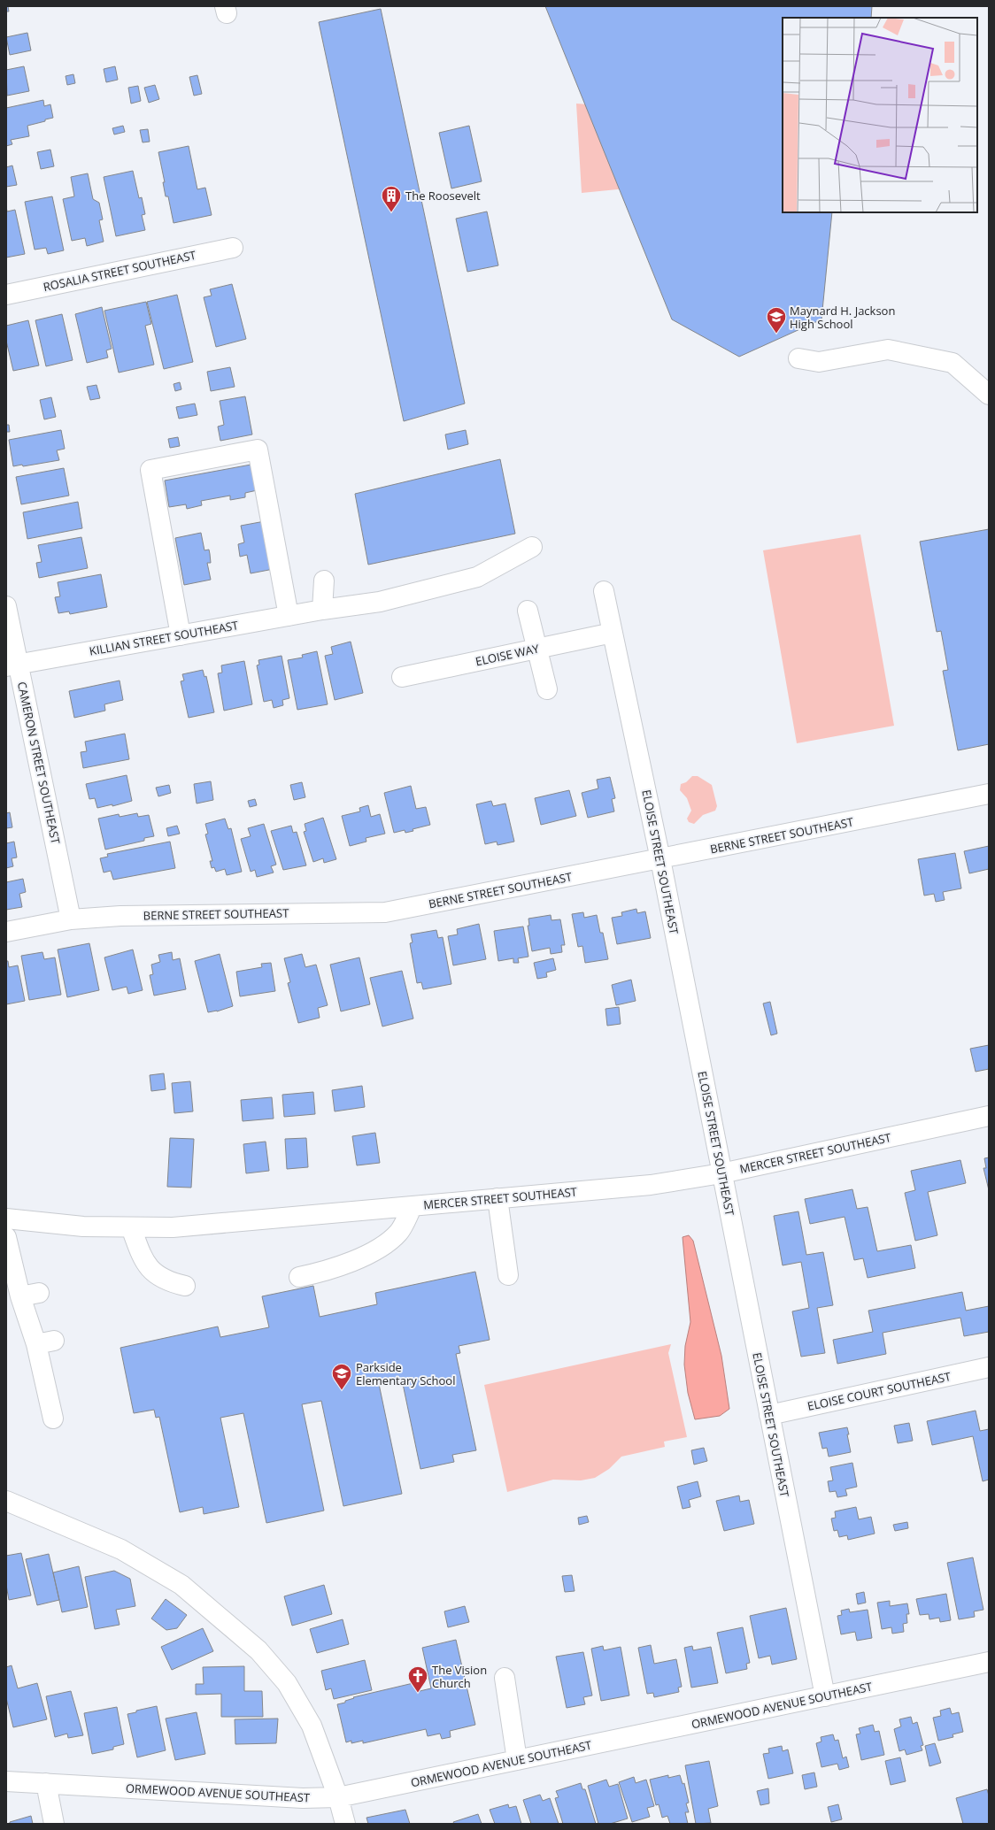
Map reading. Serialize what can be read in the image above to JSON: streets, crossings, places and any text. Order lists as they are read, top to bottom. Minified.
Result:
{"streets":{"street":["ROSALIA STREET SOUTHEAST","KILLIAN STREET SOUTHEAST","ELOISE WAY","CAMERON STREET SOUTHEAST","BERNE STREET SOUTHEAST","ELOISE STREET SOUTHEAST","MERCER STREET SOUTHEAST","ELOISE COURT SOUTHEAST","ORMEWOOD AVENUE SOUTHEAST"]},"crossings":[["KILLIAN STREET SOUTHEAST","CAMERON STREET SOUTHEAST"],["ELOISE WAY","ELOISE STREET SOUTHEAST"],["CAMERON STREET SOUTHEAST","BERNE STREET SOUTHEAST"],["BERNE STREET SOUTHEAST","ELOISE STREET SOUTHEAST"],["ELOISE STREET SOUTHEAST","MERCER STREET SOUTHEAST"],["ELOISE STREET SOUTHEAST","ELOISE COURT SOUTHEAST"],["ELOISE STREET SOUTHEAST","ORMEWOOD AVENUE SOUTHEAST"]],"places":{"building":["The Roosevelt"],"school or university":["Maynard H. Jackson High School","Parkside Elementary School"],"church":["The Vision Church"]}}
